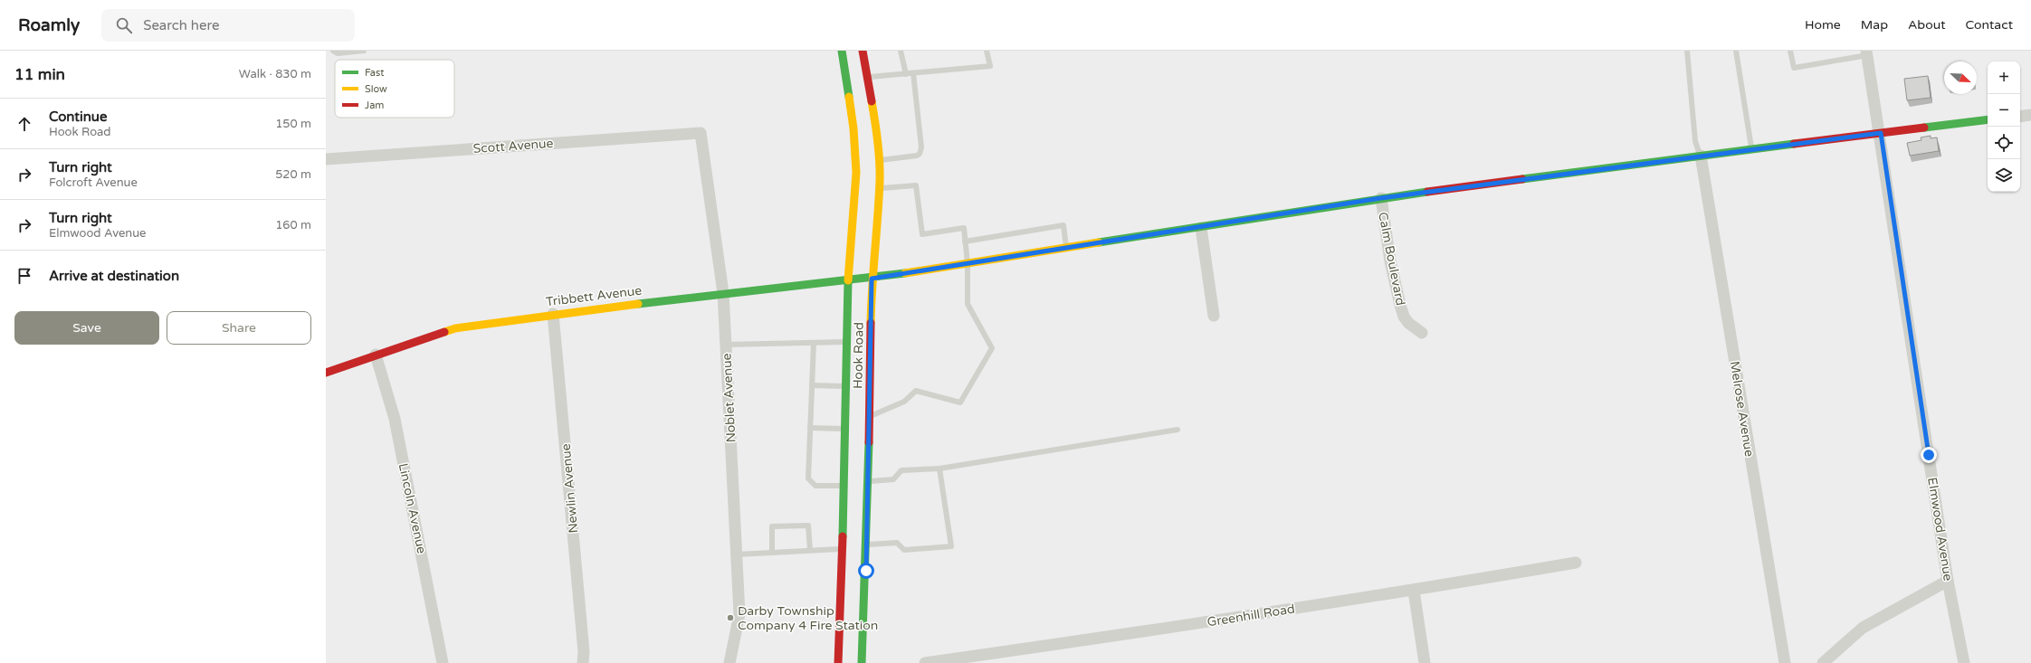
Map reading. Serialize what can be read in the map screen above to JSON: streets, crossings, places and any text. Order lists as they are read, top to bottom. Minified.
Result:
{"streets":{"street":["Scott Avenue","Calm Boulevard","Tribbett Avenue","Hook Road","Noblet Avenue","Melrose Avenue","Newlin Avenue","Lincoln Avenue","Elmwood Avenue","Greenhill Road"]},"crossings":[["Scott Avenue","Noblet Avenue"],["Calm Boulevard","Tribbett Avenue"],["Tribbett Avenue","Hook Road"],["Tribbett Avenue","Noblet Avenue"],["Tribbett Avenue","Melrose Avenue"],["Tribbett Avenue","Newlin Avenue"],["Tribbett Avenue","Lincoln Avenue"],["Tribbett Avenue","Elmwood Avenue"]],"places":["Darby Township Company 4 Fire Station"],"legend":["Fast","Slow","Jam"],"north":"bottom right","page":{"header":"Roamly","search":"Search here","nav":["Home","Map","About","Contact"],"heading":["11 min","Walk · 830 m"],"map_buttons":["+","−"],"list":[["Continue","Hook Road","150 m"],["Turn right","Folcroft Avenue","520 m"],["Turn right","Elmwood Avenue","160 m"],"Arrive at destination"],"buttons":["Save","Share"]}}
